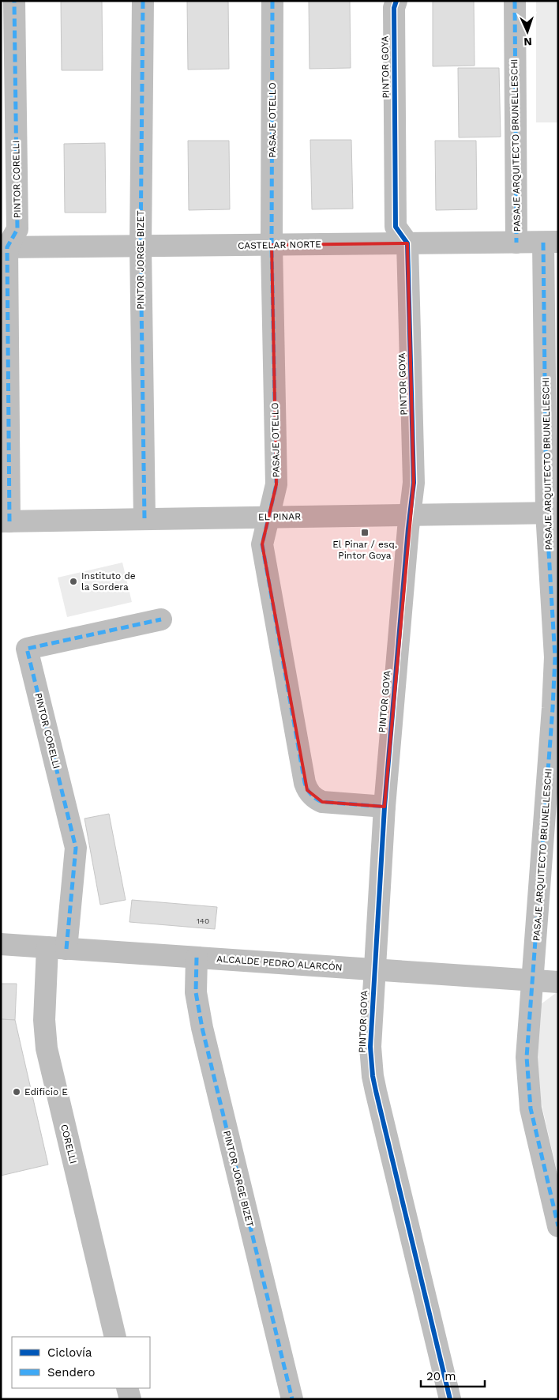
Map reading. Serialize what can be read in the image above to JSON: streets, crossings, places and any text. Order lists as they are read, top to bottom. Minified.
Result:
{"streets":{"street":["PINTOR GOYA","PASAJE OTELLO","PASAJE ARQUITECTO BRUNELLESCHI","PINTOR CORELLI","CASTELAR NORTE","PINTOR JORGE BIZET","EL PINAR","ALCALDE PEDRO ALARCÓN","CORELLI"]},"crossings":[["PINTOR GOYA","PASAJE OTELLO"],["PINTOR GOYA","CASTELAR NORTE"],["PINTOR GOYA","EL PINAR"],["PINTOR GOYA","ALCALDE PEDRO ALARCÓN"],["PASAJE OTELLO","CASTELAR NORTE"],["PASAJE OTELLO","EL PINAR"],["PASAJE ARQUITECTO BRUNELLESCHI","CASTELAR NORTE"],["PASAJE ARQUITECTO BRUNELLESCHI","EL PINAR"],["PASAJE ARQUITECTO BRUNELLESCHI","ALCALDE PEDRO ALARCÓN"],["PINTOR CORELLI","CASTELAR NORTE"],["PINTOR CORELLI","EL PINAR"],["PINTOR CORELLI","ALCALDE PEDRO ALARCÓN"],["PINTOR CORELLI","CORELLI"],["CASTELAR NORTE","PINTOR JORGE BIZET"],["PINTOR JORGE BIZET","EL PINAR"],["PINTOR JORGE BIZET","ALCALDE PEDRO ALARCÓN"],["ALCALDE PEDRO ALARCÓN","CORELLI"]],"places":{"transit":["El Pinar / esq. Pintor Goya"],"other":["Instituto de la Sordera","Edificio E"]},"house_numbers":["140"],"legend":["Ciclovía","Sendero"],"scale_bar":"20 m","north":"bottom"}
